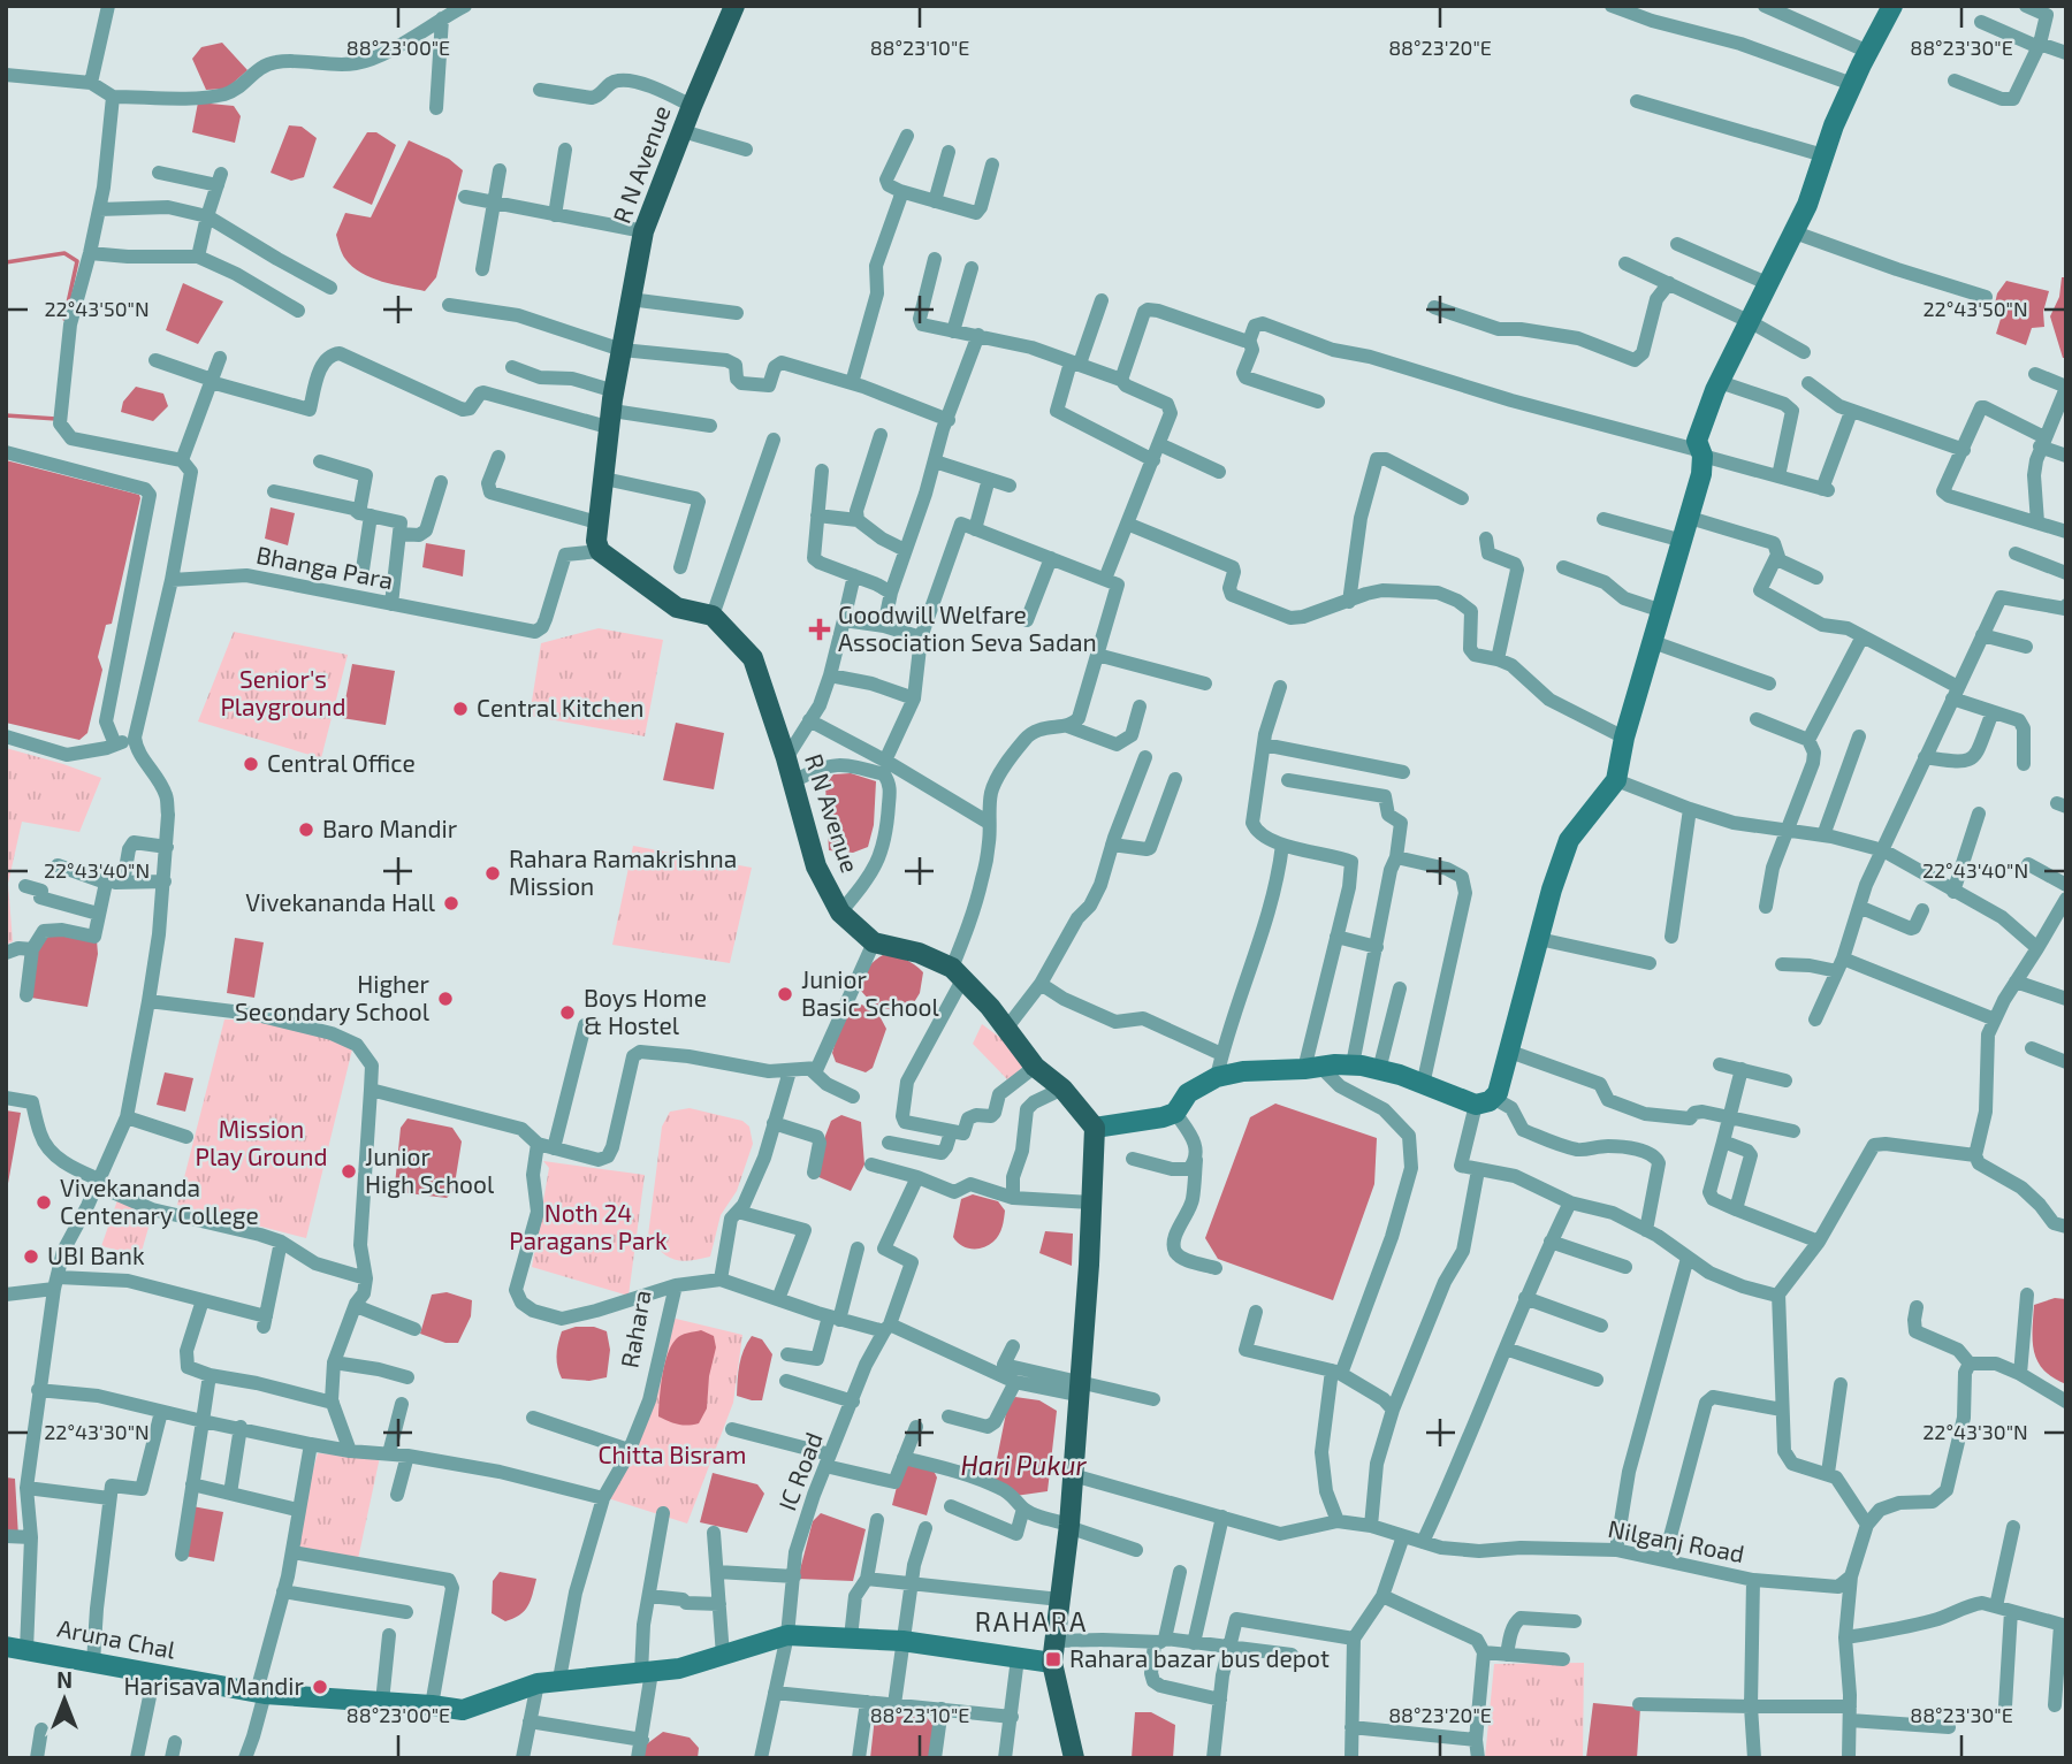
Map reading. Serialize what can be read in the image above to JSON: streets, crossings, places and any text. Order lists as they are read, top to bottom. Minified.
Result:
{"streets":{"main road":["R N Avenue"],"street":["Bhanga Para","Rahara","IC Road","Nilganj Road","Aruna Chal"]},"crossings":[["R N Avenue","Bhanga Para"]],"districts":["RAHARA"],"water":["Hari Pukur"],"parks":["Senior's Playground","Mission Play Ground","Noth 24 Paragans Park","Chitta Bisram"],"places":{"health":["Goodwill Welfare Association Seva Sadan"],"other":["Central Kitchen","Central Office","Baro Mandir","Rahara Ramakrishna Mission","Vivekananda Hall","Junior Basic School","Higher Secondary School","Boys Home & Hostel","Junior High School","Vivekananda Centenary College","UBI Bank","Harisava Mandir"],"transit":["Rahara bazar bus depot"]},"north":"top","coordinates":["88°23'00\"E","88°23'10\"E","88°23'20\"E","88°23'30\"E","22°43'50\"N","22°43'40\"N","22°43'30\"N"]}
